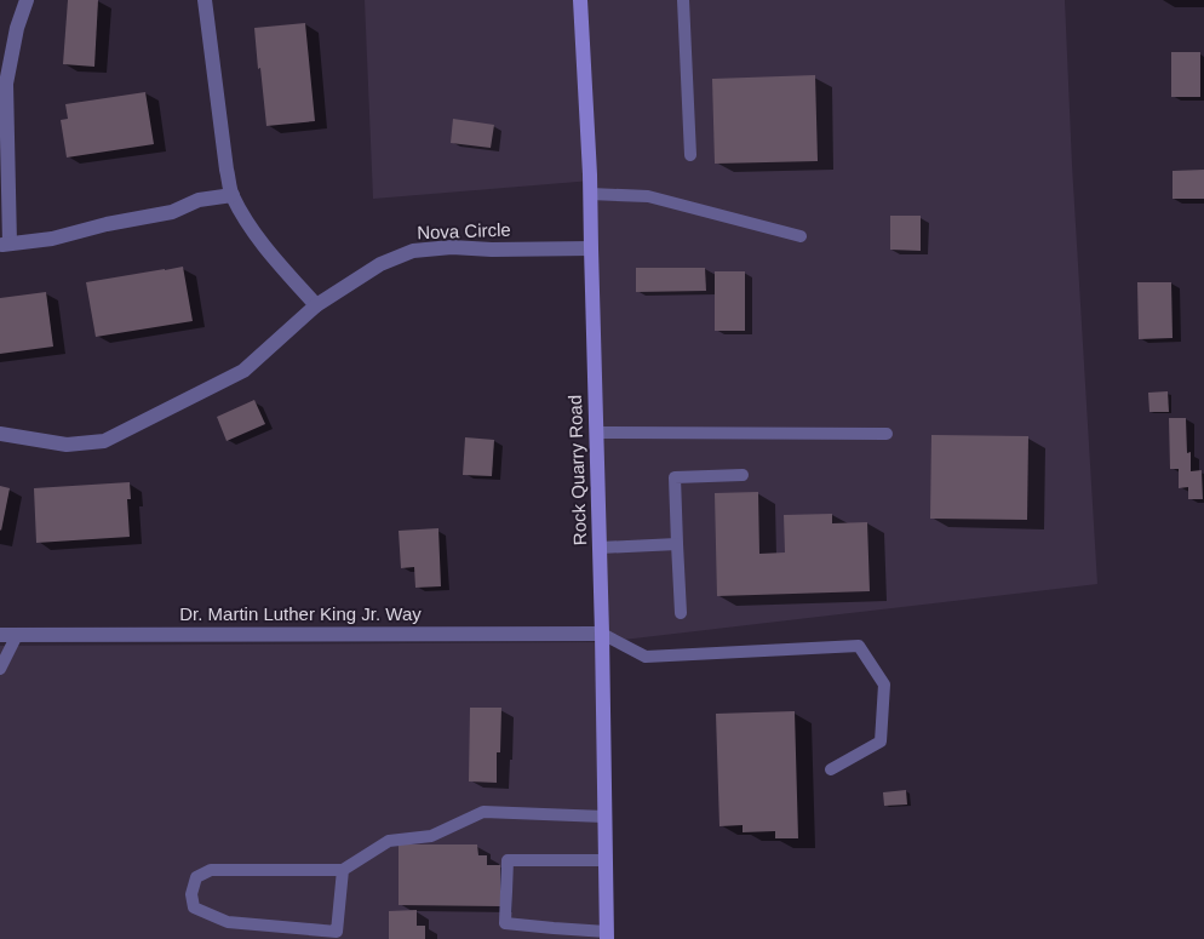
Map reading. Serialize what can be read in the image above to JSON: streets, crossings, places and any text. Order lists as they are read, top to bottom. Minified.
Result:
{"streets":{"street":["Nova Circle","Rock Quarry Road","Dr. Martin Luther King Jr. Way"]},"crossings":[["Nova Circle","Rock Quarry Road"],["Rock Quarry Road","Dr. Martin Luther King Jr. Way"]]}
